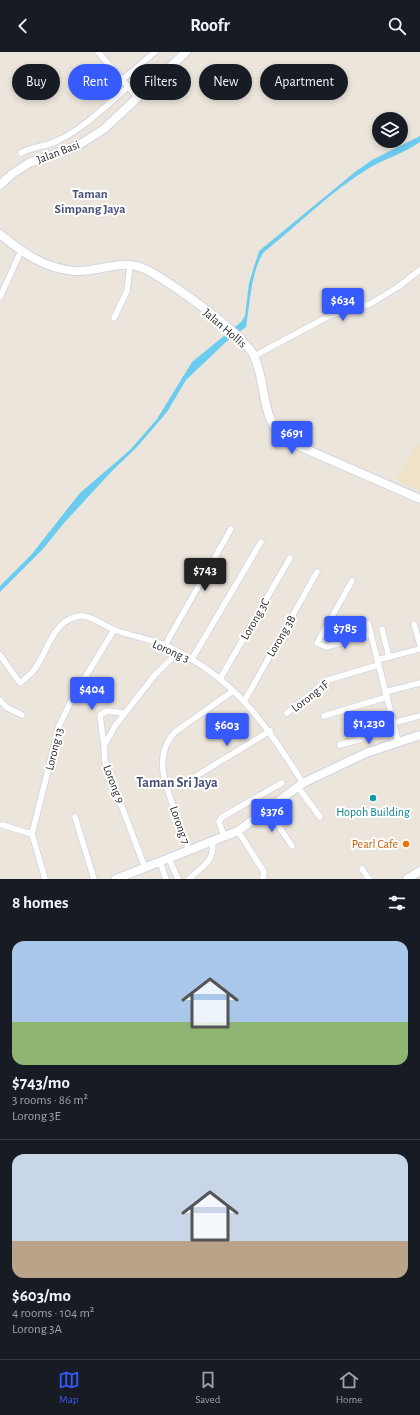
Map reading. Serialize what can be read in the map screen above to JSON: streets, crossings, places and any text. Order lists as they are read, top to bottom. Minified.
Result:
{"streets":{"street":["Jalan Basi","Jalan Hollis","Lorong 3C","Lorong 3B","Lorong 3","Lorong 1F","Lorong 13","Lorong 9","Lorong 7"]},"crossings":[["Lorong 3C","Lorong 3"],["Lorong 3B","Lorong 3"],["Lorong 3","Lorong 13"],["Lorong 3","Lorong 7"]],"districts":["Taman Simpang Jaya","Taman Sri Jaya"],"places":["Hopoh Building","Pearl Cafe"],"page":{"header":"Roofr","chip":["Buy","Rent","Filters","New","Apartment"],"price":["$634","$691","$743","$785","$404","$1,230","$603","$376"],"heading":"8 homes","list":[{"name":"$743/mo","note":"3 rooms · 86 m² · Lorong 3E"},{"name":"$603/mo","note":"4 rooms · 104 m² · Lorong 3A"}],"tabs":["Map","Saved","Home"]}}
